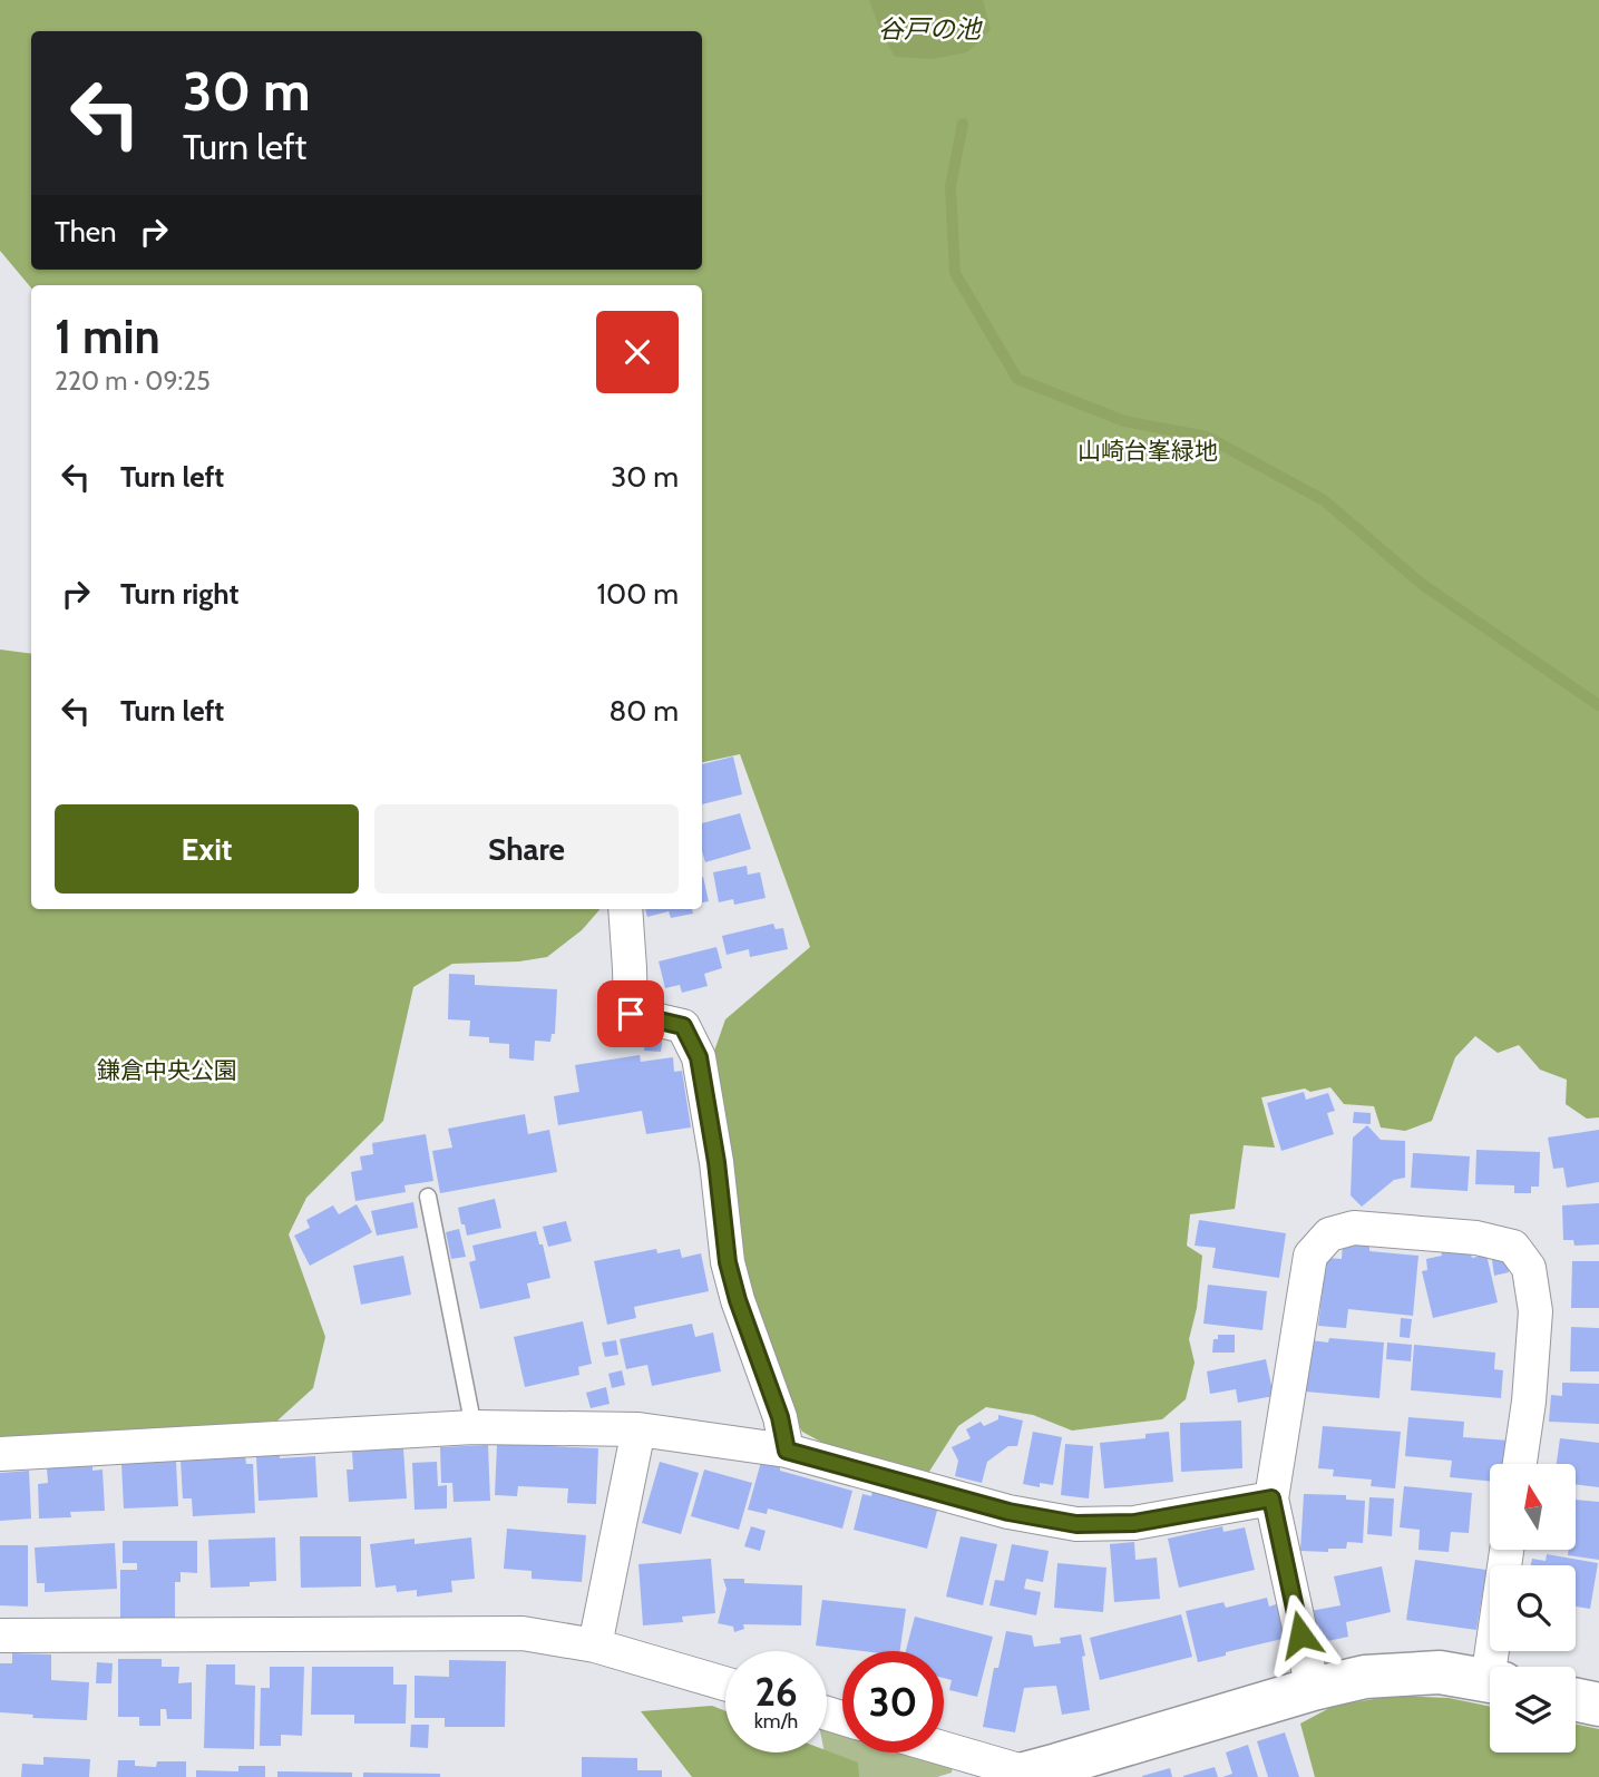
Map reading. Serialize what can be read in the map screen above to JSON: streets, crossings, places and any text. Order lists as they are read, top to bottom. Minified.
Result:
{"water":["谷戸の池"],"parks":["山崎台峯緑地","鎌倉中央公園"],"north":"top","page":{"turn":["30 m","Turn left"],"then":"Then","heading":["1 min","220 m · 09:25"],"list":[{"name":"Turn left","value":"30 m"},{"name":"Turn right","value":"100 m"},{"name":"Turn left","value":"80 m"}],"buttons":["Exit","Share"],"speed":"26 km/h","limit":"30"}}
